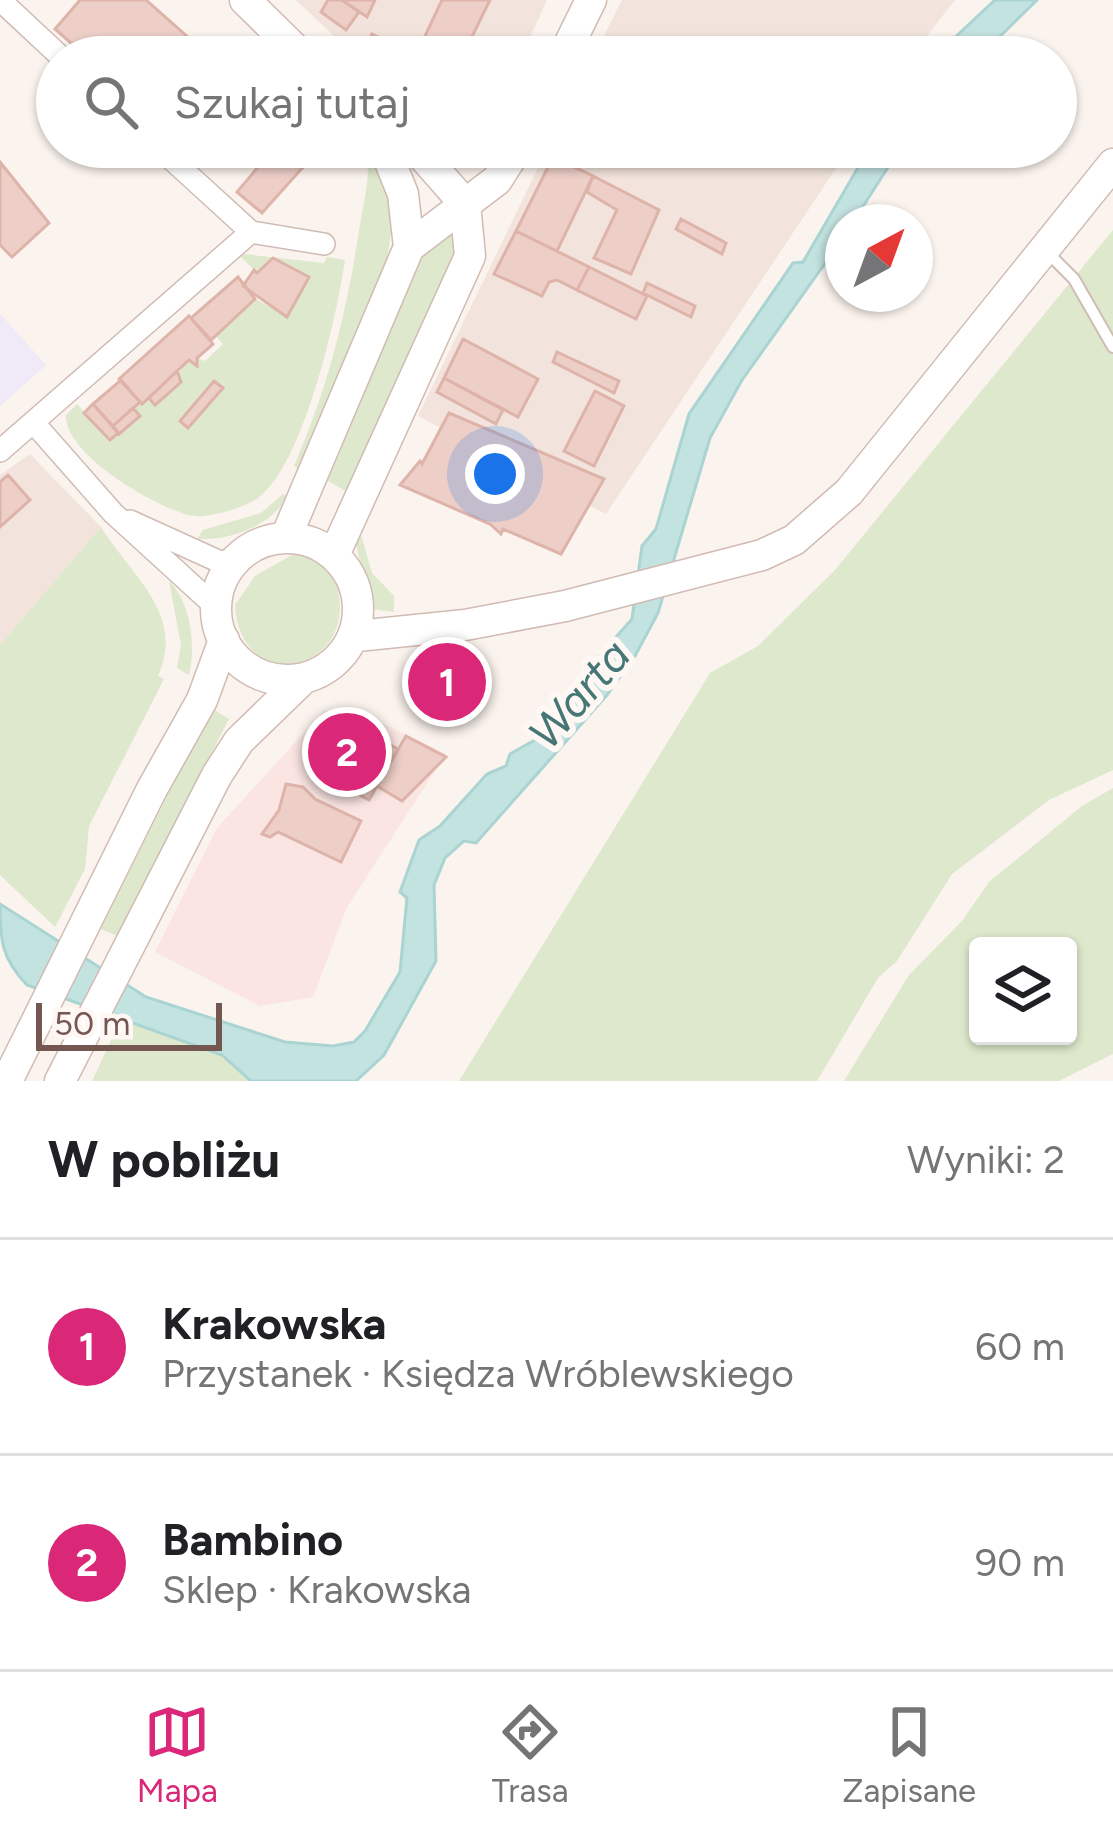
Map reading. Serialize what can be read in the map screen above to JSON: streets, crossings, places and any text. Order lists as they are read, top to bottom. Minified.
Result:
{"water":["Warta"],"scale_bar":"50 m","north":"top right","page":{"search":"Szukaj tutaj","pins":["1","2"],"scale":"50 m","heading":["W pobliżu","Wyniki: 2"],"list":[{"mark":"1","name":"Krakowska","note":"Przystanek · Księdza Wróblewskiego","value":"60 m"},{"mark":"2","name":"Bambino","note":"Sklep · Krakowska","value":"90 m"}],"nav":["Mapa","Trasa","Zapisane"]}}
